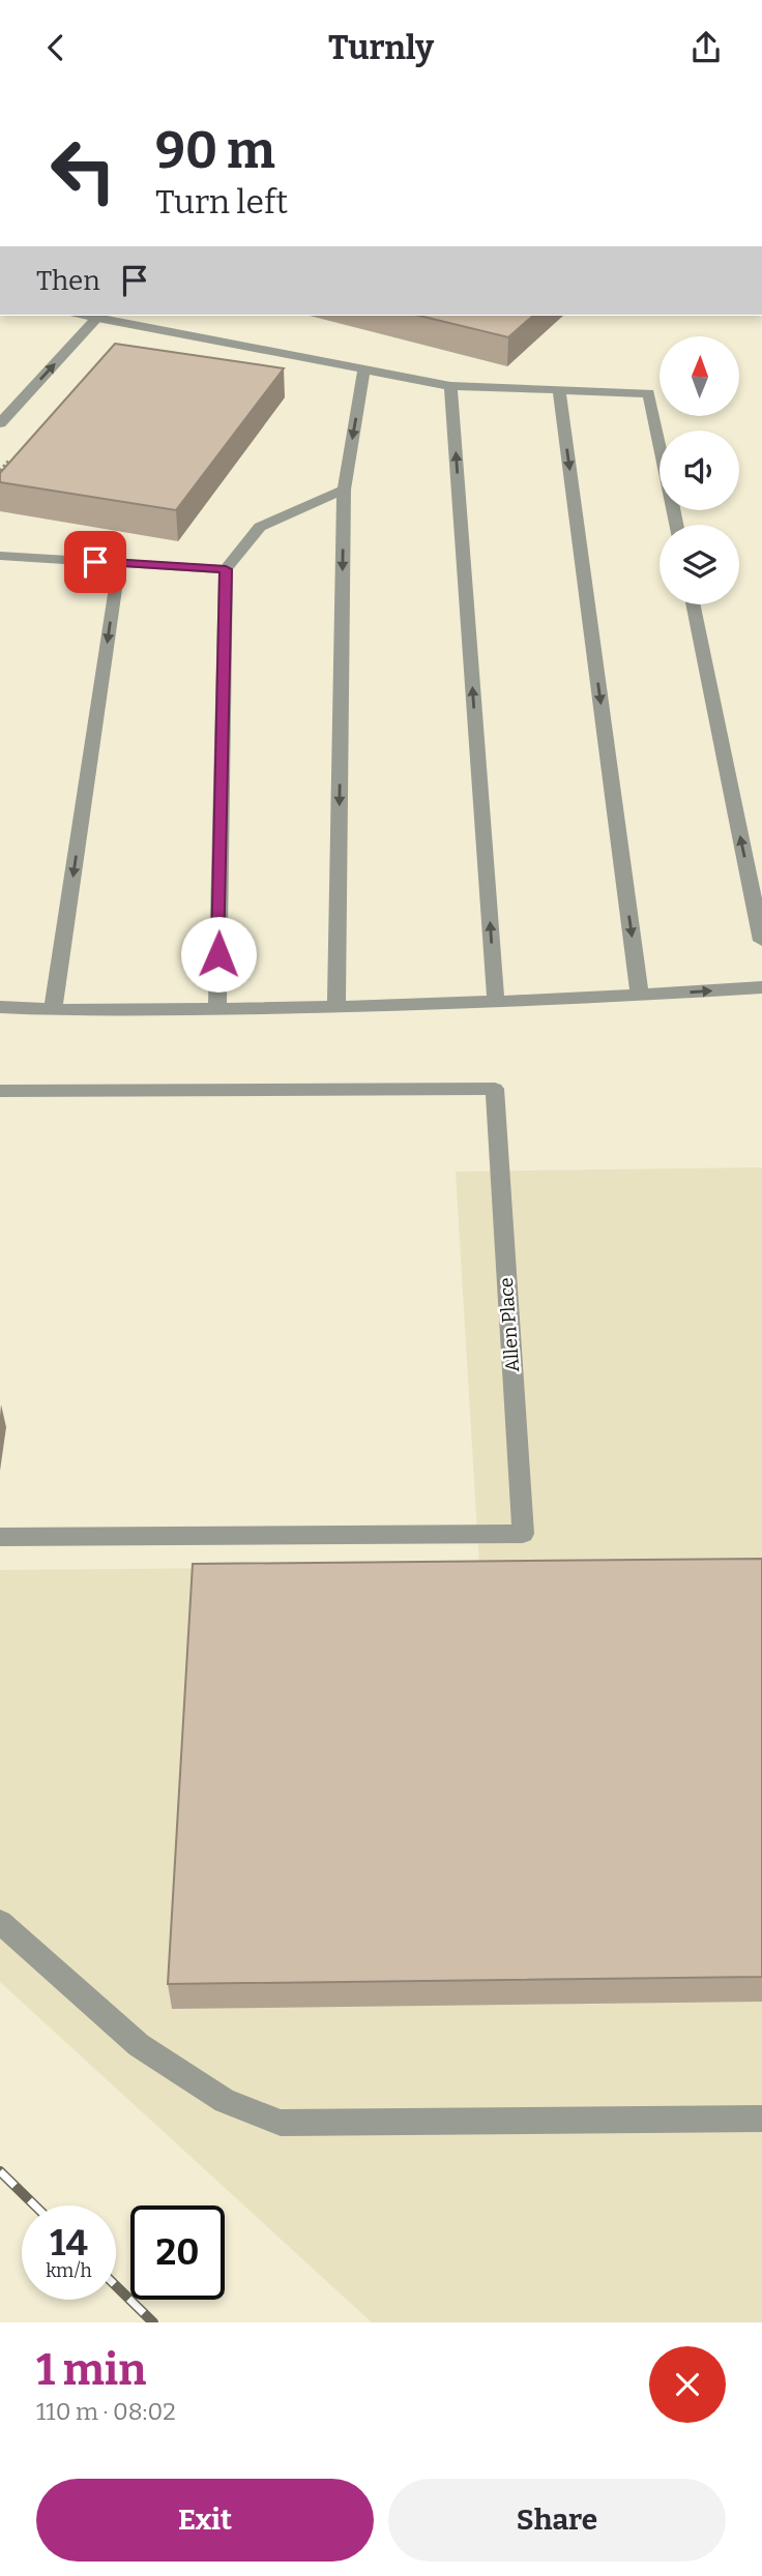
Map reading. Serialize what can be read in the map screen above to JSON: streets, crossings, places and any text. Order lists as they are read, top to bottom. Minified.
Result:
{"streets":{"street":["Allen Place"]},"north":"top","page":{"header":"Turnly","turn":["90 m","Turn left"],"then":"Then","speed":"14 km/h","limit":"20","heading":["1 min","110 m · 08:02"],"buttons":["Exit","Share"]}}
